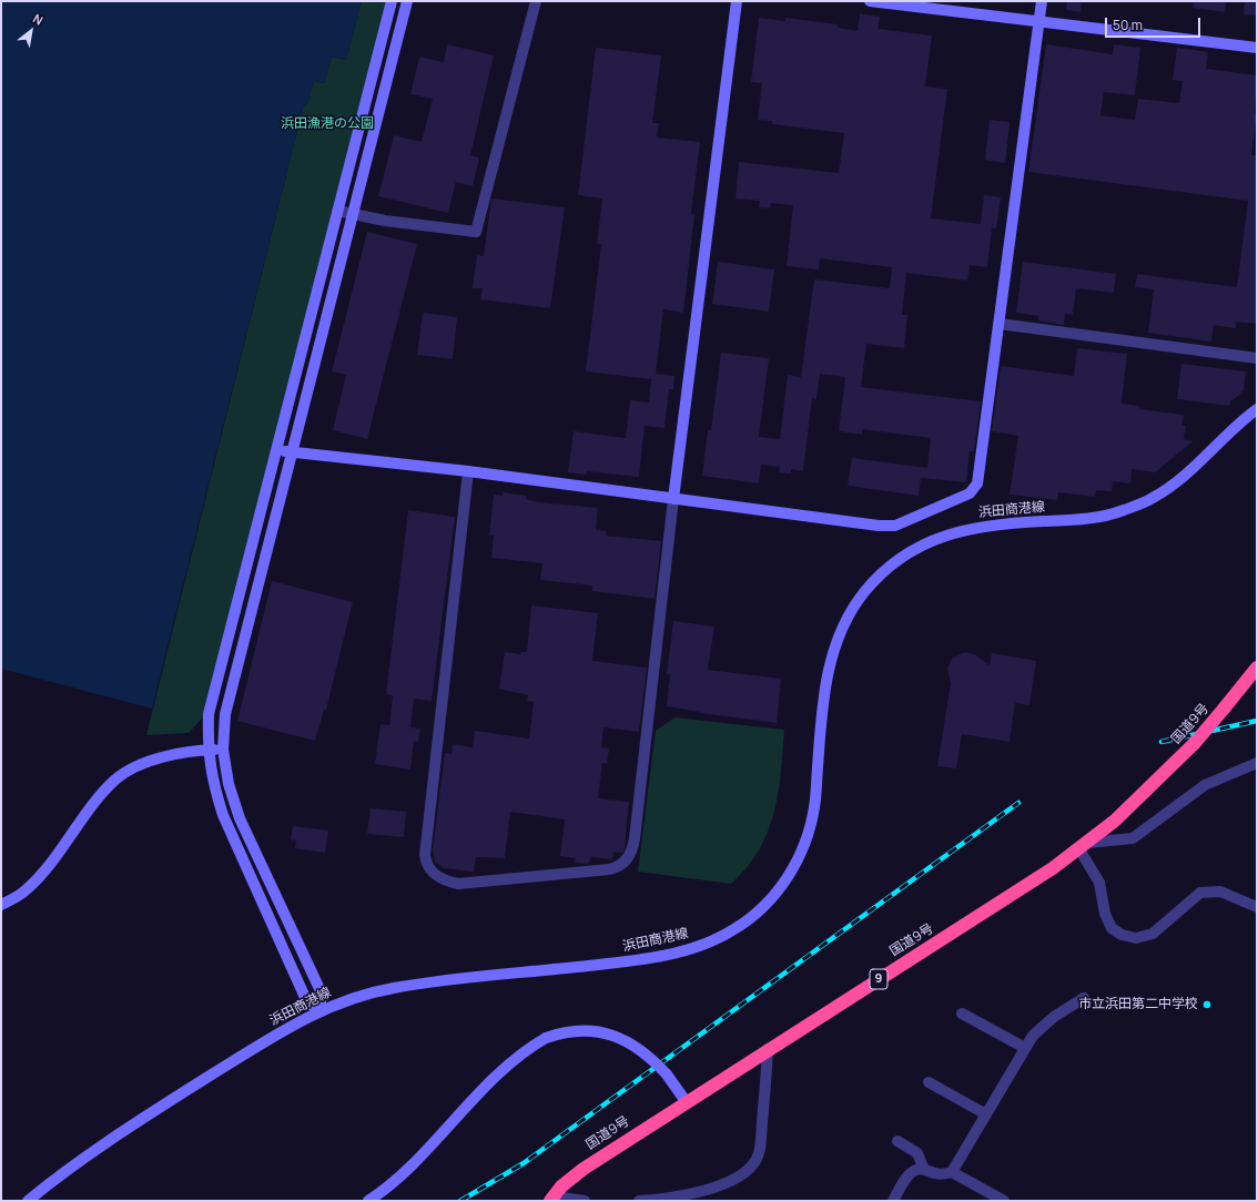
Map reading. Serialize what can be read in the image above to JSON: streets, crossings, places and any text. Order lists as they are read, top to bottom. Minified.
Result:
{"streets":{"highway":["国道9号","9"],"street":["浜田商港線"]},"parks":["浜田漁港の公園"],"places":["市立浜田第二中学校"],"scale_bar":"50 m","north":"top right"}
